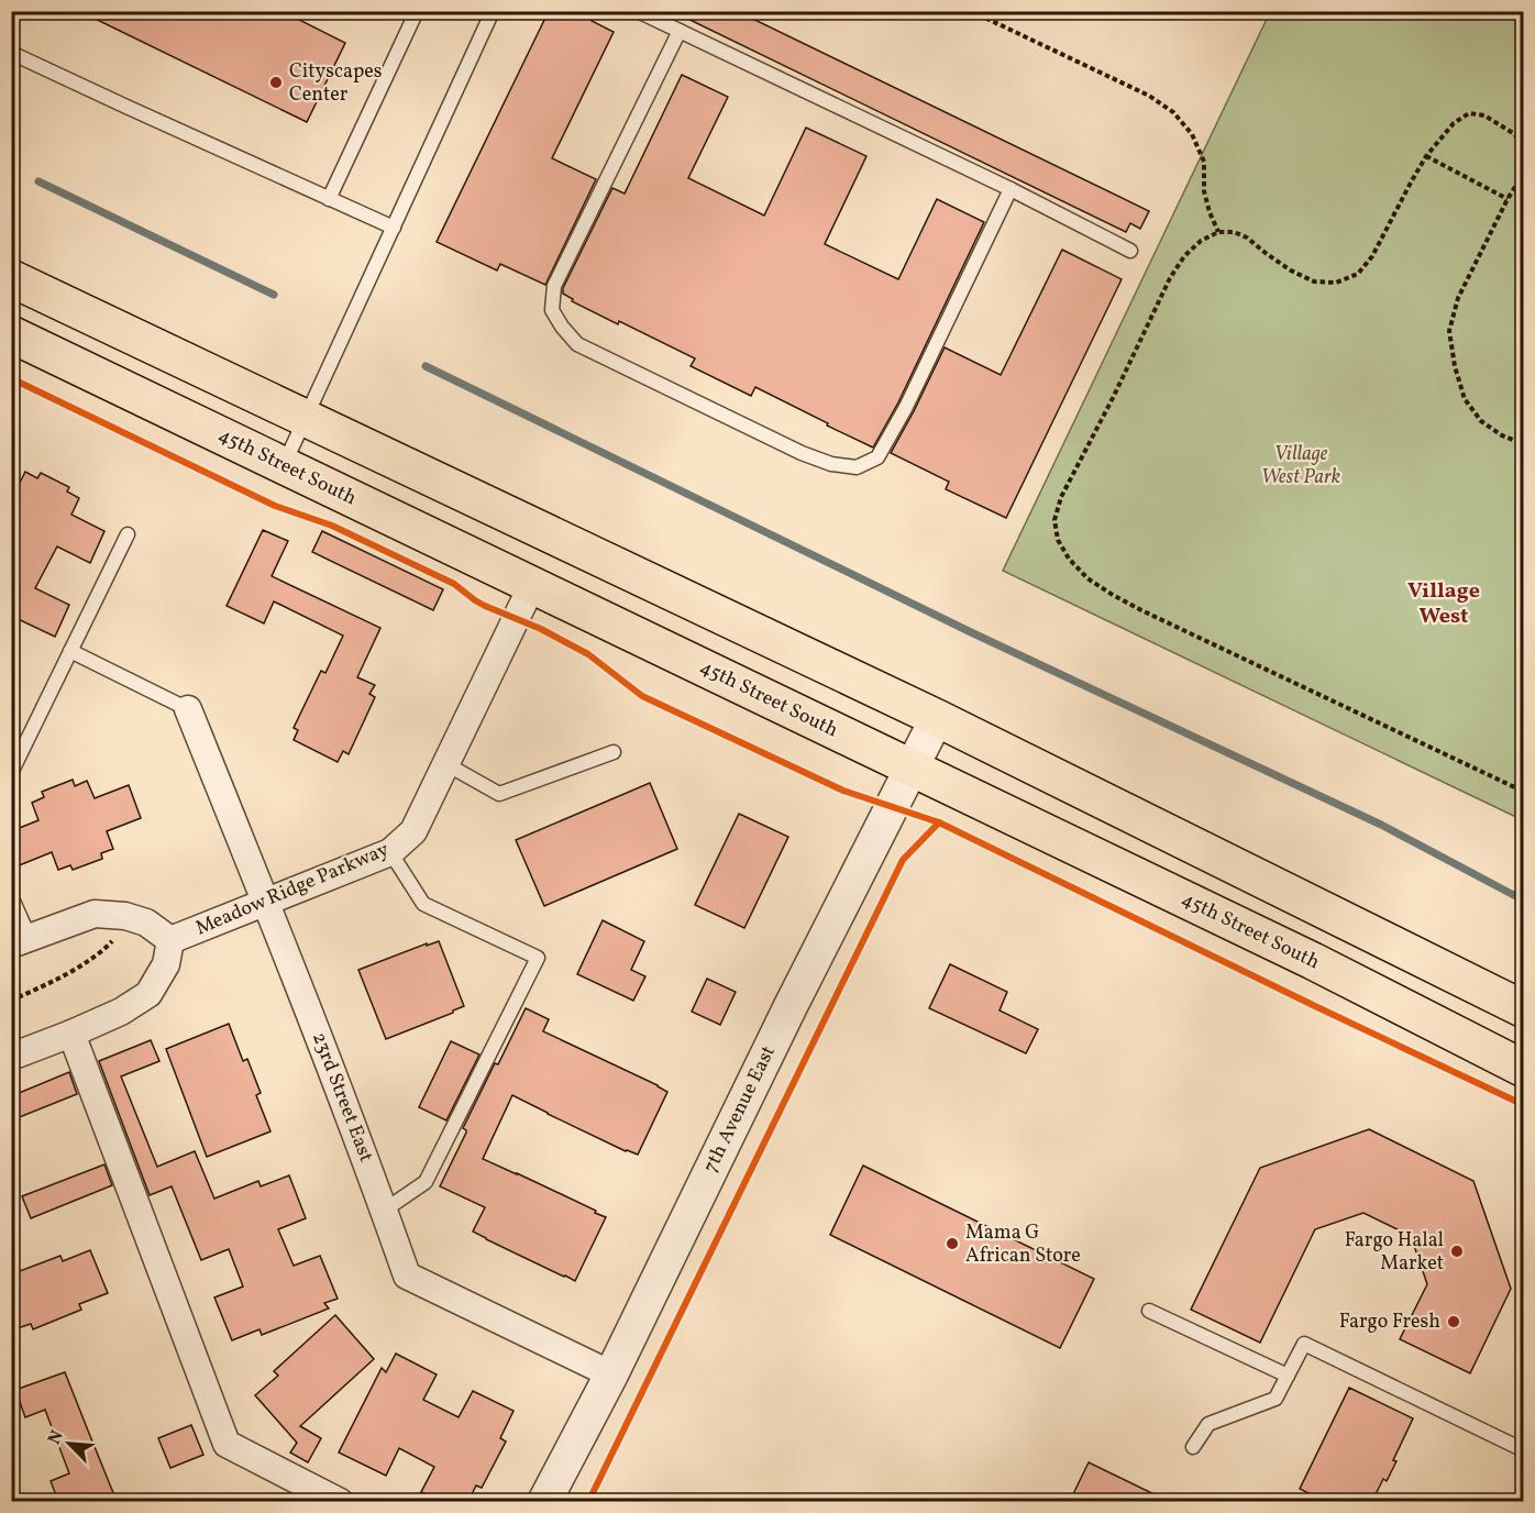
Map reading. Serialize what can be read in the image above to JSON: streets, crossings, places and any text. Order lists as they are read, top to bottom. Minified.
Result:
{"streets":{"main road":["45th Street South"],"street":["Meadow Ridge Parkway","23rd Street East","7th Avenue East"]},"crossings":[["45th Street South","Meadow Ridge Parkway"],["45th Street South","7th Avenue East"],["Meadow Ridge Parkway","23rd Street East"],["23rd Street East","7th Avenue East"]],"districts":["Village West"],"parks":["Village West Park"],"places":["Cityscapes Center","Mama G African Store","Fargo Halal Market","Fargo Fresh"],"north":"top left"}
